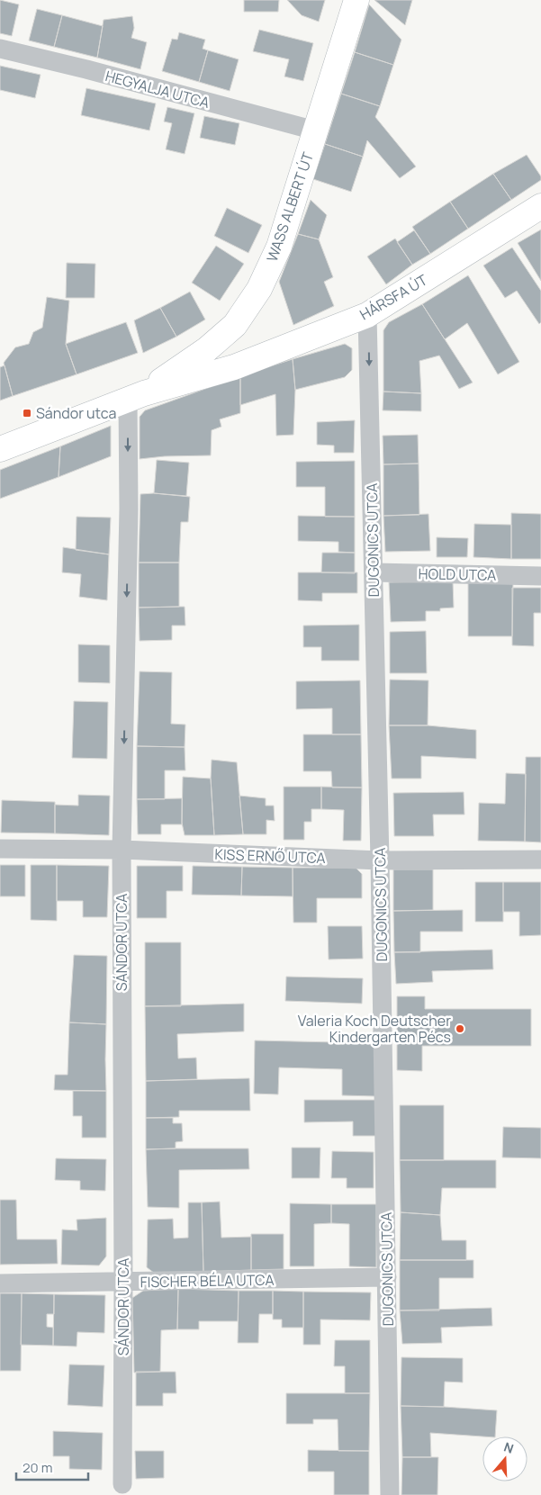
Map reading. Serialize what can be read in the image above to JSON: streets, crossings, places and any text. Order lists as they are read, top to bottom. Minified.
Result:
{"streets":{"street":["HEGYALJA UTCA","WASS ALBERT ÚT","HÁRSFA ÚT","DUGONICS UTCA","HOLD UTCA","KISS ERNŐ UTCA","SÁNDOR UTCA","FISCHER BÉLA UTCA"]},"crossings":[["HEGYALJA UTCA","WASS ALBERT ÚT"],["WASS ALBERT ÚT","HÁRSFA ÚT"],["WASS ALBERT ÚT","SÁNDOR UTCA"],["HÁRSFA ÚT","DUGONICS UTCA"],["HÁRSFA ÚT","SÁNDOR UTCA"],["DUGONICS UTCA","HOLD UTCA"],["DUGONICS UTCA","KISS ERNŐ UTCA"],["DUGONICS UTCA","FISCHER BÉLA UTCA"],["KISS ERNŐ UTCA","SÁNDOR UTCA"],["SÁNDOR UTCA","FISCHER BÉLA UTCA"]],"one_way":["SÁNDOR UTCA"],"places":{"transit":["Sándor utca"],"other":["Valeria Koch Deutscher Kindergarten Pécs"]},"scale_bar":"20 m","north":"top"}
